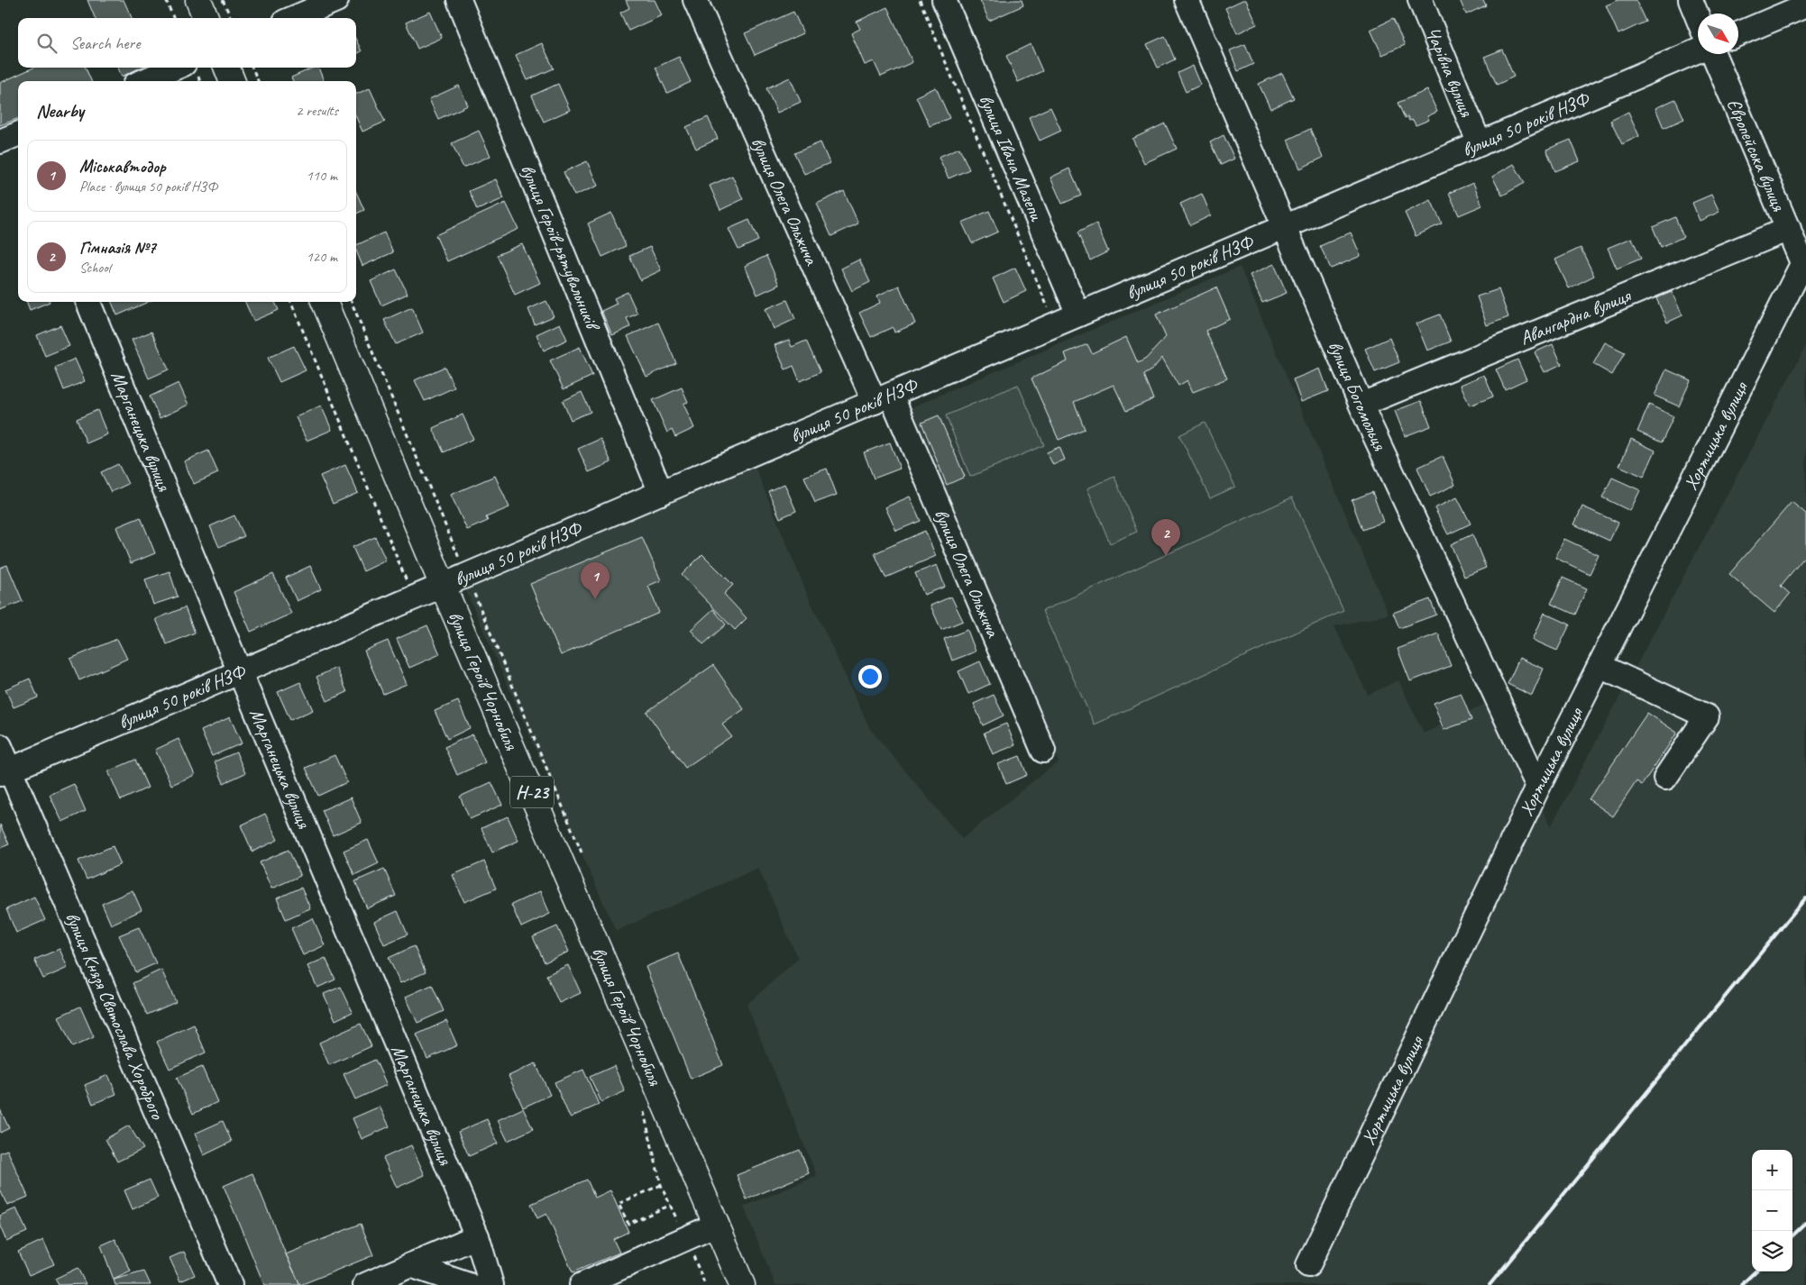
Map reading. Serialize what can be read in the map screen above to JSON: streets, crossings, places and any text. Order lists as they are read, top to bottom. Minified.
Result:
{"streets":{"main road":["вулиця Героїв Чорнобиля","Н-23"],"street":["Чарівна вулиця","вулиця 50 років НЗФ","Європейська вулиця","вулиця Івана Мазепи","вулиця Олега Ольжича","вулиця Героїв-рятувальників","Авангардна вулиця","вулиця Богомольця","Марганецька вулиця","Хортицька вулиця","вулиця Князя Святослава Хороброго"]},"crossings":[["Чарівна вулиця","вулиця 50 років НЗФ"],["вулиця 50 років НЗФ","вулиця Івана Мазепи"],["вулиця 50 років НЗФ","вулиця Олега Ольжича"],["вулиця 50 років НЗФ","вулиця Героїв-рятувальників"],["вулиця 50 років НЗФ","вулиця Богомольця"],["вулиця 50 років НЗФ","Марганецька вулиця"],["вулиця 50 років НЗФ","вулиця Героїв Чорнобиля"],["вулиця 50 років НЗФ","вулиця Князя Святослава Хороброго"],["Європейська вулиця","Авангардна вулиця"],["Європейська вулиця","Хортицька вулиця"],["Авангардна вулиця","вулиця Богомольця"],["вулиця Богомольця","Хортицька вулиця"]],"north":"bottom right","page":{"search":"Search here","heading":["Nearby","2 results"],"list":[{"mark":"1","name":"Міськавтодор","note":"Place · вулиця 50 років НЗФ","value":"110 m"},{"mark":"2","name":"Гімназія №7","note":"School","value":"120 m"}],"pins":["2","1"],"map_buttons":["+","−"]}}
